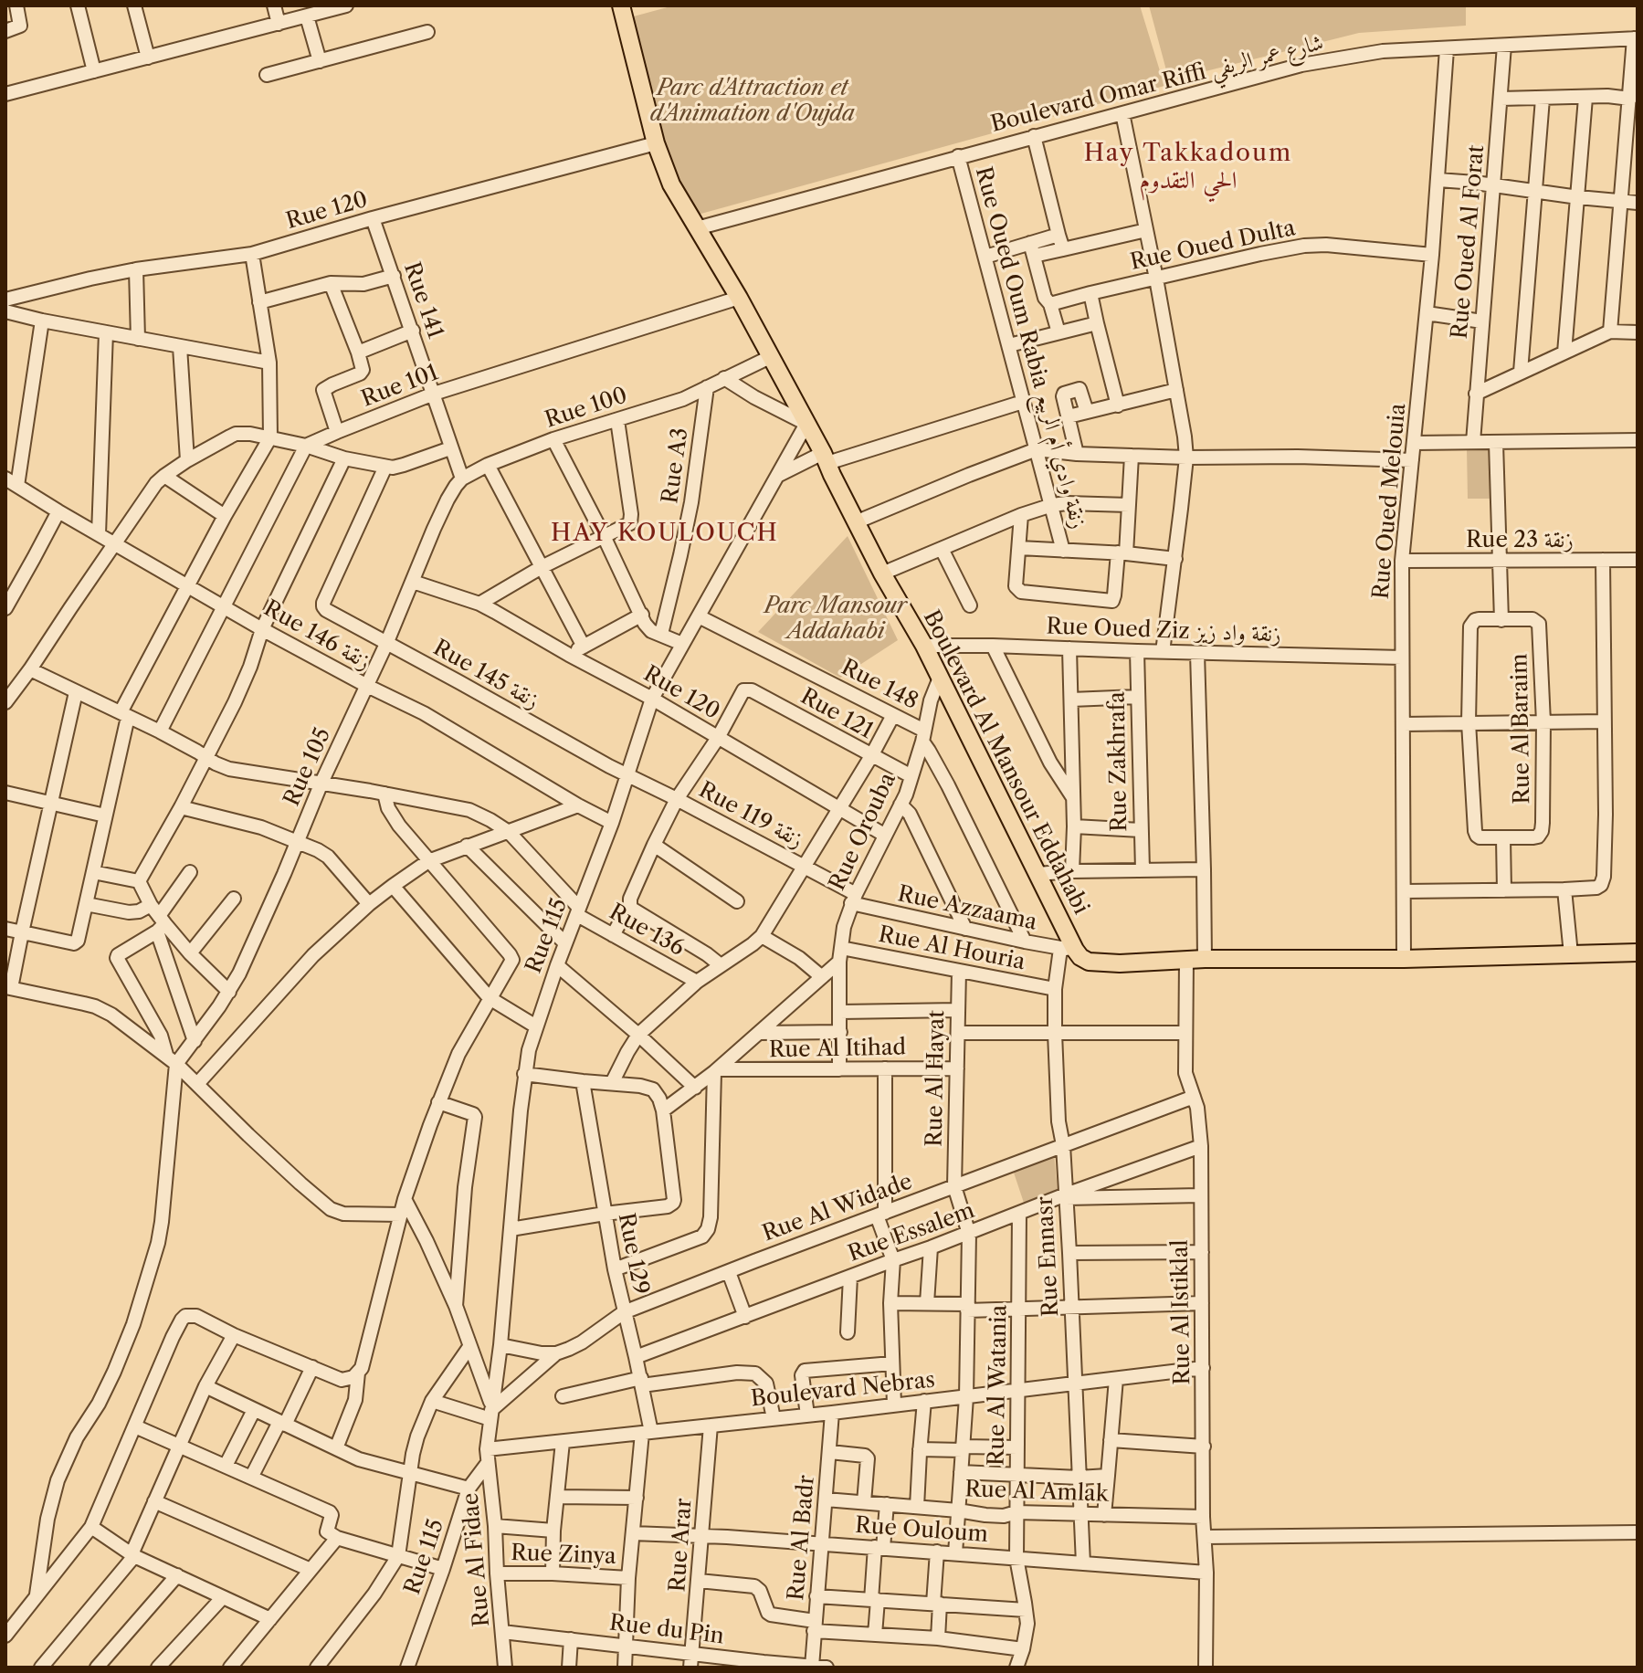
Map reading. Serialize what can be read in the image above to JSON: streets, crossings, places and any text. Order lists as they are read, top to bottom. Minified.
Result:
{"streets":{"main road":["Boulevard Al Mansour Eddahabi"],"street":["Boulevard Omar Riffi شارع عمر الريفي","Rue 120","Rue Oued Al Forat","Rue Oued Dulta","Rue 141","Rue Oued Oum Rabia زنقة وادي أم الربيع","Rue 101","Rue 100","Rue A3","Rue Oued Melouia","Rue 23 زنقة","Rue Oued Ziz زنقة واد زيز","Rue 146 زنقة","Rue 145 زنقة","Rue 148","Rue 121","Rue Al Baraim","Rue Zakhrafa","Rue 105","Rue 119 زنقة","Rue Orouba","Rue Azzaama","Rue 136","Rue 115","Rue Al Houria","Rue Al Itihad","Rue Al Hayat","Rue Al Widade","Rue Essalem","Rue 129","Rue Ennasr","Rue Al Istiklal","Rue Al Watania","Boulevard Nebras","Rue Al Amlak","Rue Ouloum","Rue Al Badr","Rue Arar","Rue Zinya","Rue Al Fidae","Rue du Pin"]},"crossings":[["Boulevard Omar Riffi شارع عمر الريفي","Rue Oued Al Forat"],["Boulevard Omar Riffi شارع عمر الريفي","Rue Oued Oum Rabia زنقة وادي أم الربيع"],["Boulevard Omar Riffi شارع عمر الريفي","Rue Oued Melouia"],["Boulevard Omar Riffi شارع عمر الريفي","Boulevard Al Mansour Eddahabi"],["Rue 120","Rue 141"],["Rue 120","Rue 121"],["Rue 120","Boulevard Al Mansour Eddahabi"],["Rue 120","Rue 105"],["Rue 120","Rue Orouba"],["Rue 120","Rue 115"],["Rue Oued Dulta","Rue Oued Melouia"],["Rue 141","Rue 101"],["Rue 141","Rue 100"],["Rue 141","Rue 105"],["Rue 101","Boulevard Al Mansour Eddahabi"],["Rue 100","Rue A3"],["Rue 100","Boulevard Al Mansour Eddahabi"],["Rue 100","Rue 105"],["Rue Oued Melouia","Rue 23 زنقة"],["Rue Oued Melouia","Rue Oued Ziz زنقة واد زيز"],["Rue Oued Melouia","Boulevard Al Mansour Eddahabi"],["Rue Oued Ziz زنقة واد زيز","Rue Zakhrafa"],["Rue Oued Ziz زنقة واد زيز","Boulevard Al Mansour Eddahabi"],["Rue 146 زنقة","Rue 105"],["Rue 146 زنقة","Rue 115"],["Rue 145 زنقة","Rue 105"],["Rue 145 زنقة","Rue 119 زنقة"],["Rue 145 زنقة","Rue 115"],["Rue 148","Rue Orouba"],["Rue 148","Rue 115"],["Rue 121","Rue Orouba"],["Boulevard Al Mansour Eddahabi","Rue Orouba"],["Boulevard Al Mansour Eddahabi","Rue Azzaama"],["Boulevard Al Mansour Eddahabi","Rue 115"],["Boulevard Al Mansour Eddahabi","Rue Ennasr"],["Boulevard Al Mansour Eddahabi","Rue Al Istiklal"],["Rue 105","Rue 136"],["Rue 119 زنقة","Rue Orouba"],["Rue 119 زنقة","Rue Azzaama"],["Rue 119 زنقة","Rue 115"],["Rue Orouba","Rue Azzaama"],["Rue Orouba","Rue Al Houria"],["Rue Orouba","Rue Al Itihad"],["Rue Azzaama","Rue Ennasr"],["Rue 136","Rue 115"],["Rue 115","Rue Al Widade"],["Rue 115","Boulevard Nebras"],["Rue 115","Rue Al Fidae"],["Rue Al Houria","Rue Al Hayat"],["Rue Al Houria","Rue Ennasr"],["Rue Al Itihad","Rue Al Hayat"],["Rue Al Hayat","Rue Al Widade"],["Rue Al Hayat","Rue Essalem"],["Rue Al Hayat","Boulevard Nebras"],["Rue Al Hayat","Rue Al Amlak"],["Rue Al Hayat","Rue Ouloum"],["Rue Al Widade","Rue 129"],["Rue Al Widade","Rue Ennasr"],["Rue Al Widade","Rue Al Istiklal"],["Rue Essalem","Rue 129"],["Rue Essalem","Rue Ennasr"],["Rue Essalem","Rue Al Istiklal"],["Rue Essalem","Rue Al Watania"],["Rue 129","Boulevard Nebras"],["Rue 129","Rue Ouloum"],["Rue 129","Rue Zinya"],["Rue 129","Rue du Pin"],["Rue Ennasr","Boulevard Nebras"],["Rue Ennasr","Rue Al Amlak"],["Rue Ennasr","Rue Ouloum"],["Rue Al Istiklal","Boulevard Nebras"],["Rue Al Istiklal","Rue Al Amlak"],["Rue Al Istiklal","Rue Ouloum"],["Rue Al Watania","Boulevard Nebras"],["Rue Al Watania","Rue Al Amlak"],["Rue Al Watania","Rue Ouloum"],["Boulevard Nebras","Rue Al Badr"],["Boulevard Nebras","Rue Arar"],["Boulevard Nebras","Rue Al Fidae"],["Rue Al Amlak","Rue Al Badr"],["Rue Ouloum","Rue Al Badr"],["Rue Ouloum","Rue Arar"],["Rue Al Badr","Rue du Pin"],["Rue Arar","Rue du Pin"],["Rue Zinya","Rue Al Fidae"],["Rue Al Fidae","Rue du Pin"]],"districts":["Hay Takkadoum الحي التقدوم","HAY KOULOUCH"],"parks":["Parc d'Attraction et d'Animation d'Oujda","Parc Mansour Addahabi"]}
